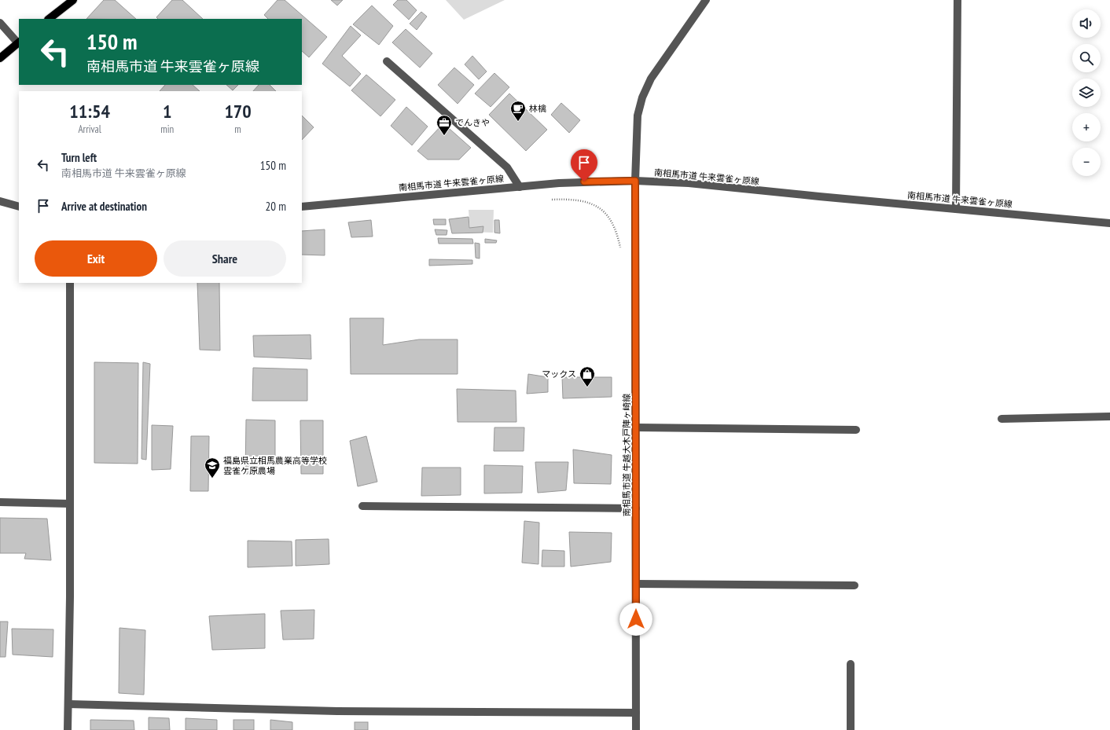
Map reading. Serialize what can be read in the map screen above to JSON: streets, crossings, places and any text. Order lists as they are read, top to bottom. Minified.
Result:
{"streets":{"street":["南相馬市道 牛来雲雀ヶ原線","南相馬市道 牛越大木戸陣ヶ崎線"]},"crossings":[["南相馬市道 牛来雲雀ヶ原線","南相馬市道 牛越大木戸陣ヶ崎線"]],"places":{"cafe":["林檎"],"office":["でんきや"],"shop":["マックス"],"school or university":["福島県立相馬農業高等学校 雲雀ケ原農場"]},"page":{"map_buttons":["+","−"],"turn":["150 m","南相馬市道 牛来雲雀ヶ原線"],"eta":["11:54","Arrival","1","min","170","m"],"list":[{"name":"Turn left","note":"南相馬市道 牛来雲雀ヶ原線","value":"150 m"},{"name":"Arrive at destination","value":"20 m"}],"buttons":["Exit","Share"]}}
